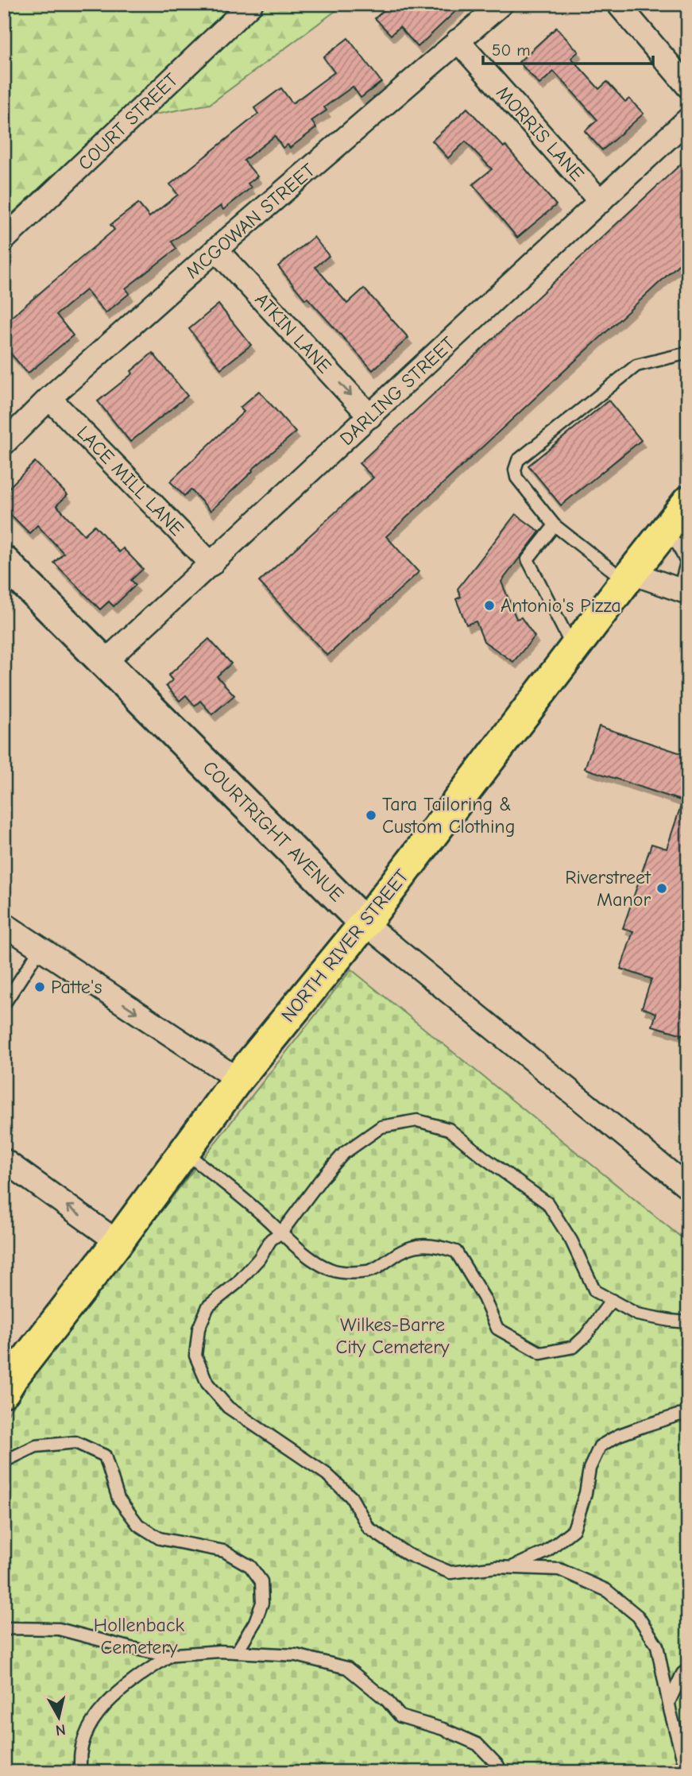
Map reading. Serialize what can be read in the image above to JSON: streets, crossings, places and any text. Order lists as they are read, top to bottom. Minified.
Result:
{"streets":{"main road":["COURTRIGHT AVENUE","NORTH RIVER STREET"],"street":["COURT STREET","MORRIS LANE","MCGOWAN STREET","ATKIN LANE","DARLING STREET","LACE MILL LANE"]},"crossings":[["MORRIS LANE","MCGOWAN STREET"],["MORRIS LANE","DARLING STREET"],["MCGOWAN STREET","ATKIN LANE"],["MCGOWAN STREET","LACE MILL LANE"],["ATKIN LANE","DARLING STREET"],["DARLING STREET","LACE MILL LANE"],["DARLING STREET","COURTRIGHT AVENUE"],["COURTRIGHT AVENUE","NORTH RIVER STREET"]],"one_way":["ATKIN LANE"],"parks":["Wilkes-Barre City Cemetery","Hollenback Cemetery"],"places":["Antonio's Pizza","Tara Tailoring & Custom Clothing","Riverstreet Manor","Patte's"],"scale_bar":"50 m","north":"bottom"}
